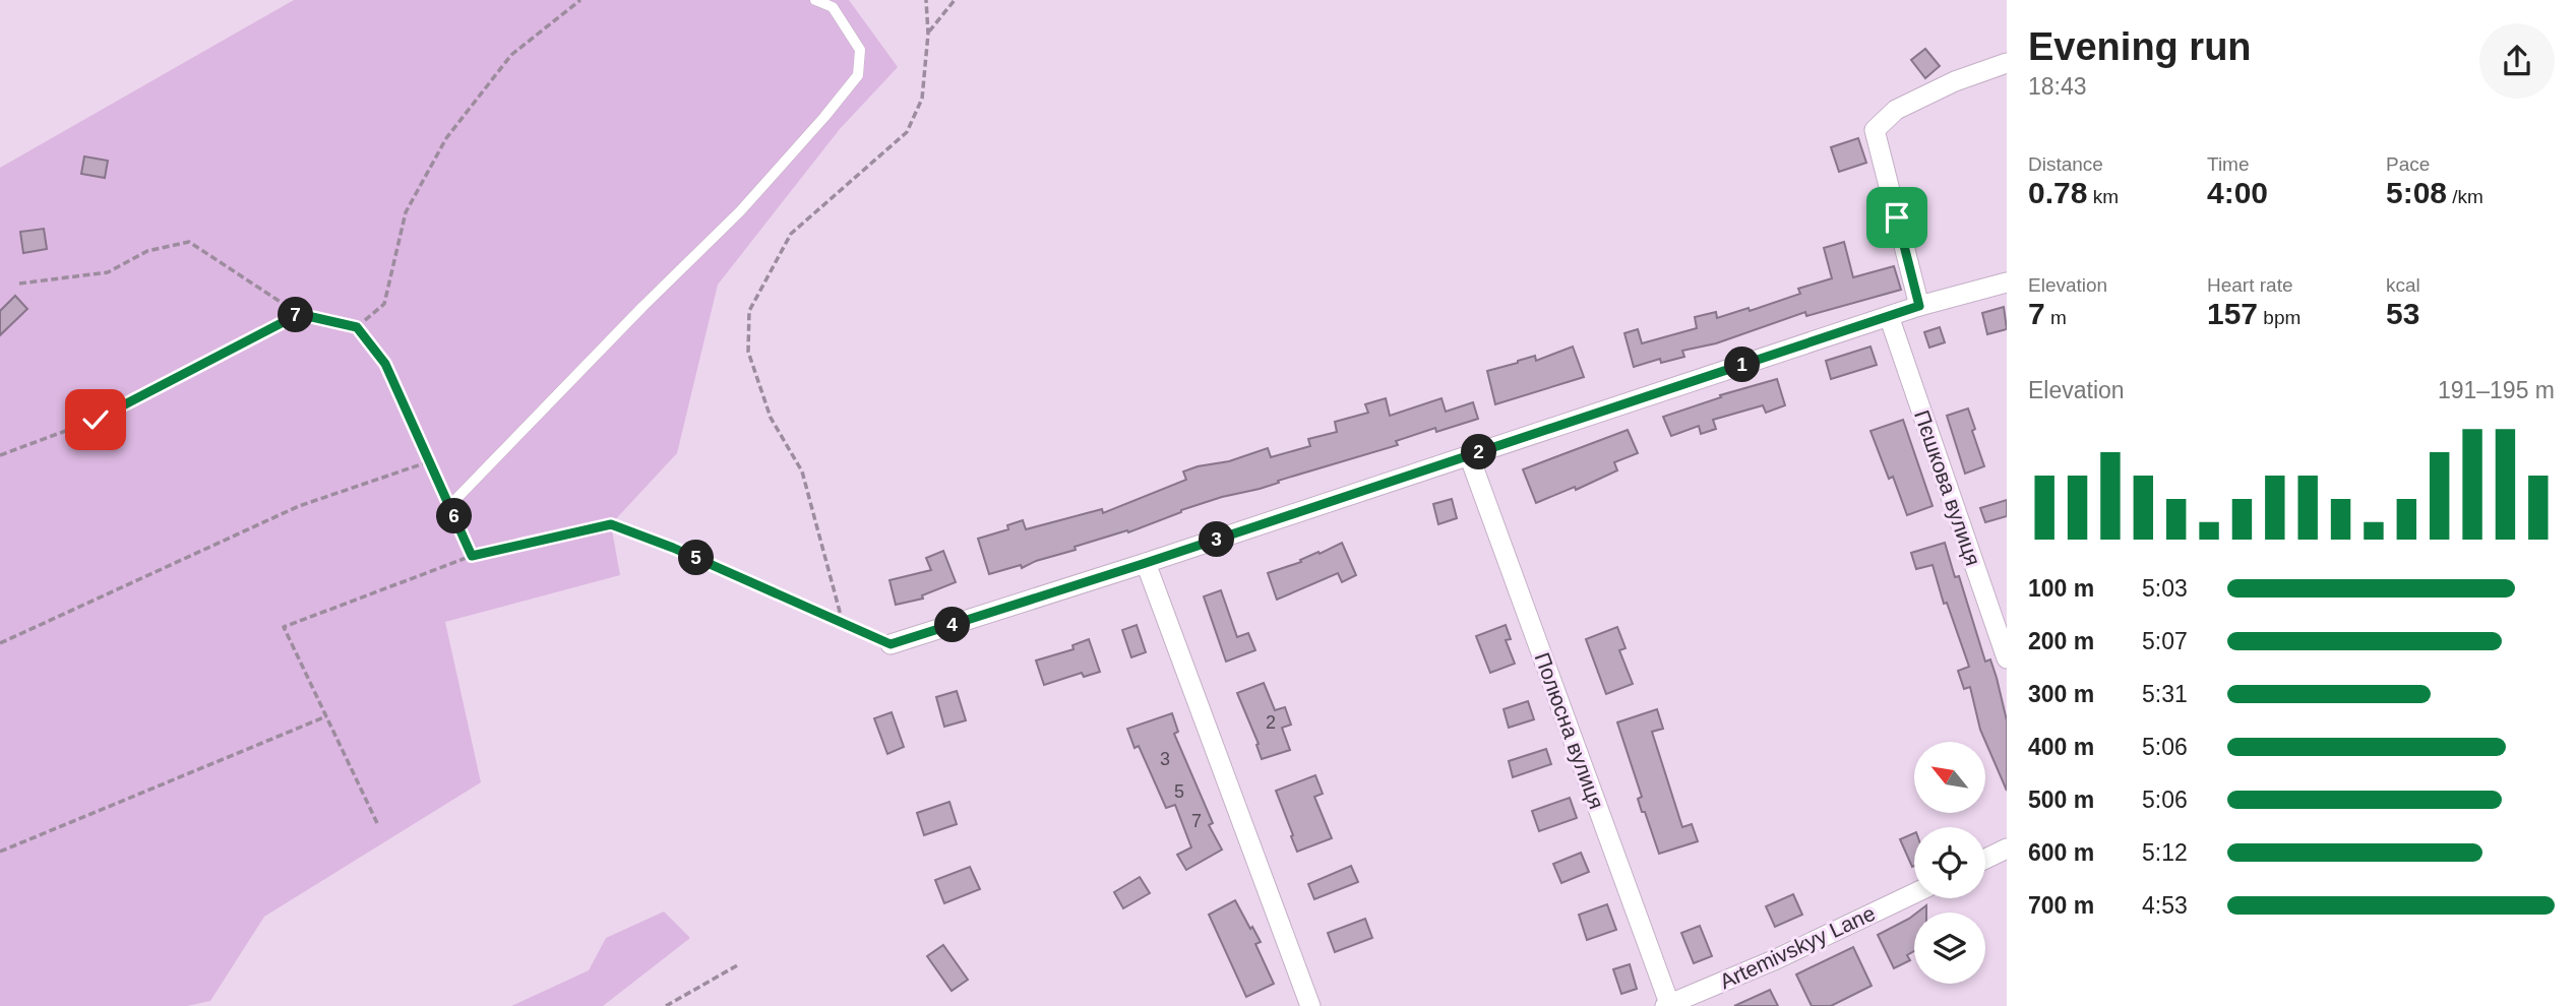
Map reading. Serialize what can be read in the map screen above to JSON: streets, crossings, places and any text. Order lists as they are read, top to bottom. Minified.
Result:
{"streets":{"street":["Пєшкова вулиця","Полюсна вулиця","Artemivskyy Lane"]},"crossings":[["Полюсна вулиця","Artemivskyy Lane"]],"house_numbers":["2","3","5","7"],"north":"top left","page":{"heading":["Evening run","18:43"],"stats":[["Distance","0.78 km"],["Time","4:00"],["Pace","5:08 /km"],["Elevation","7 m"],["Heart rate","157 bpm"],["kcal","53"]],"pins":["7","1","2","6","3","5","4"],"chart":["Elevation","191–195 m"],"list":[{"name":"100 m","note":"5:03"},{"name":"200 m","note":"5:07"},{"name":"300 m","note":"5:31"},{"name":"400 m","note":"5:06"},{"name":"500 m","note":"5:06"},{"name":"600 m","note":"5:12"},{"name":"700 m","note":"4:53"}]}}
